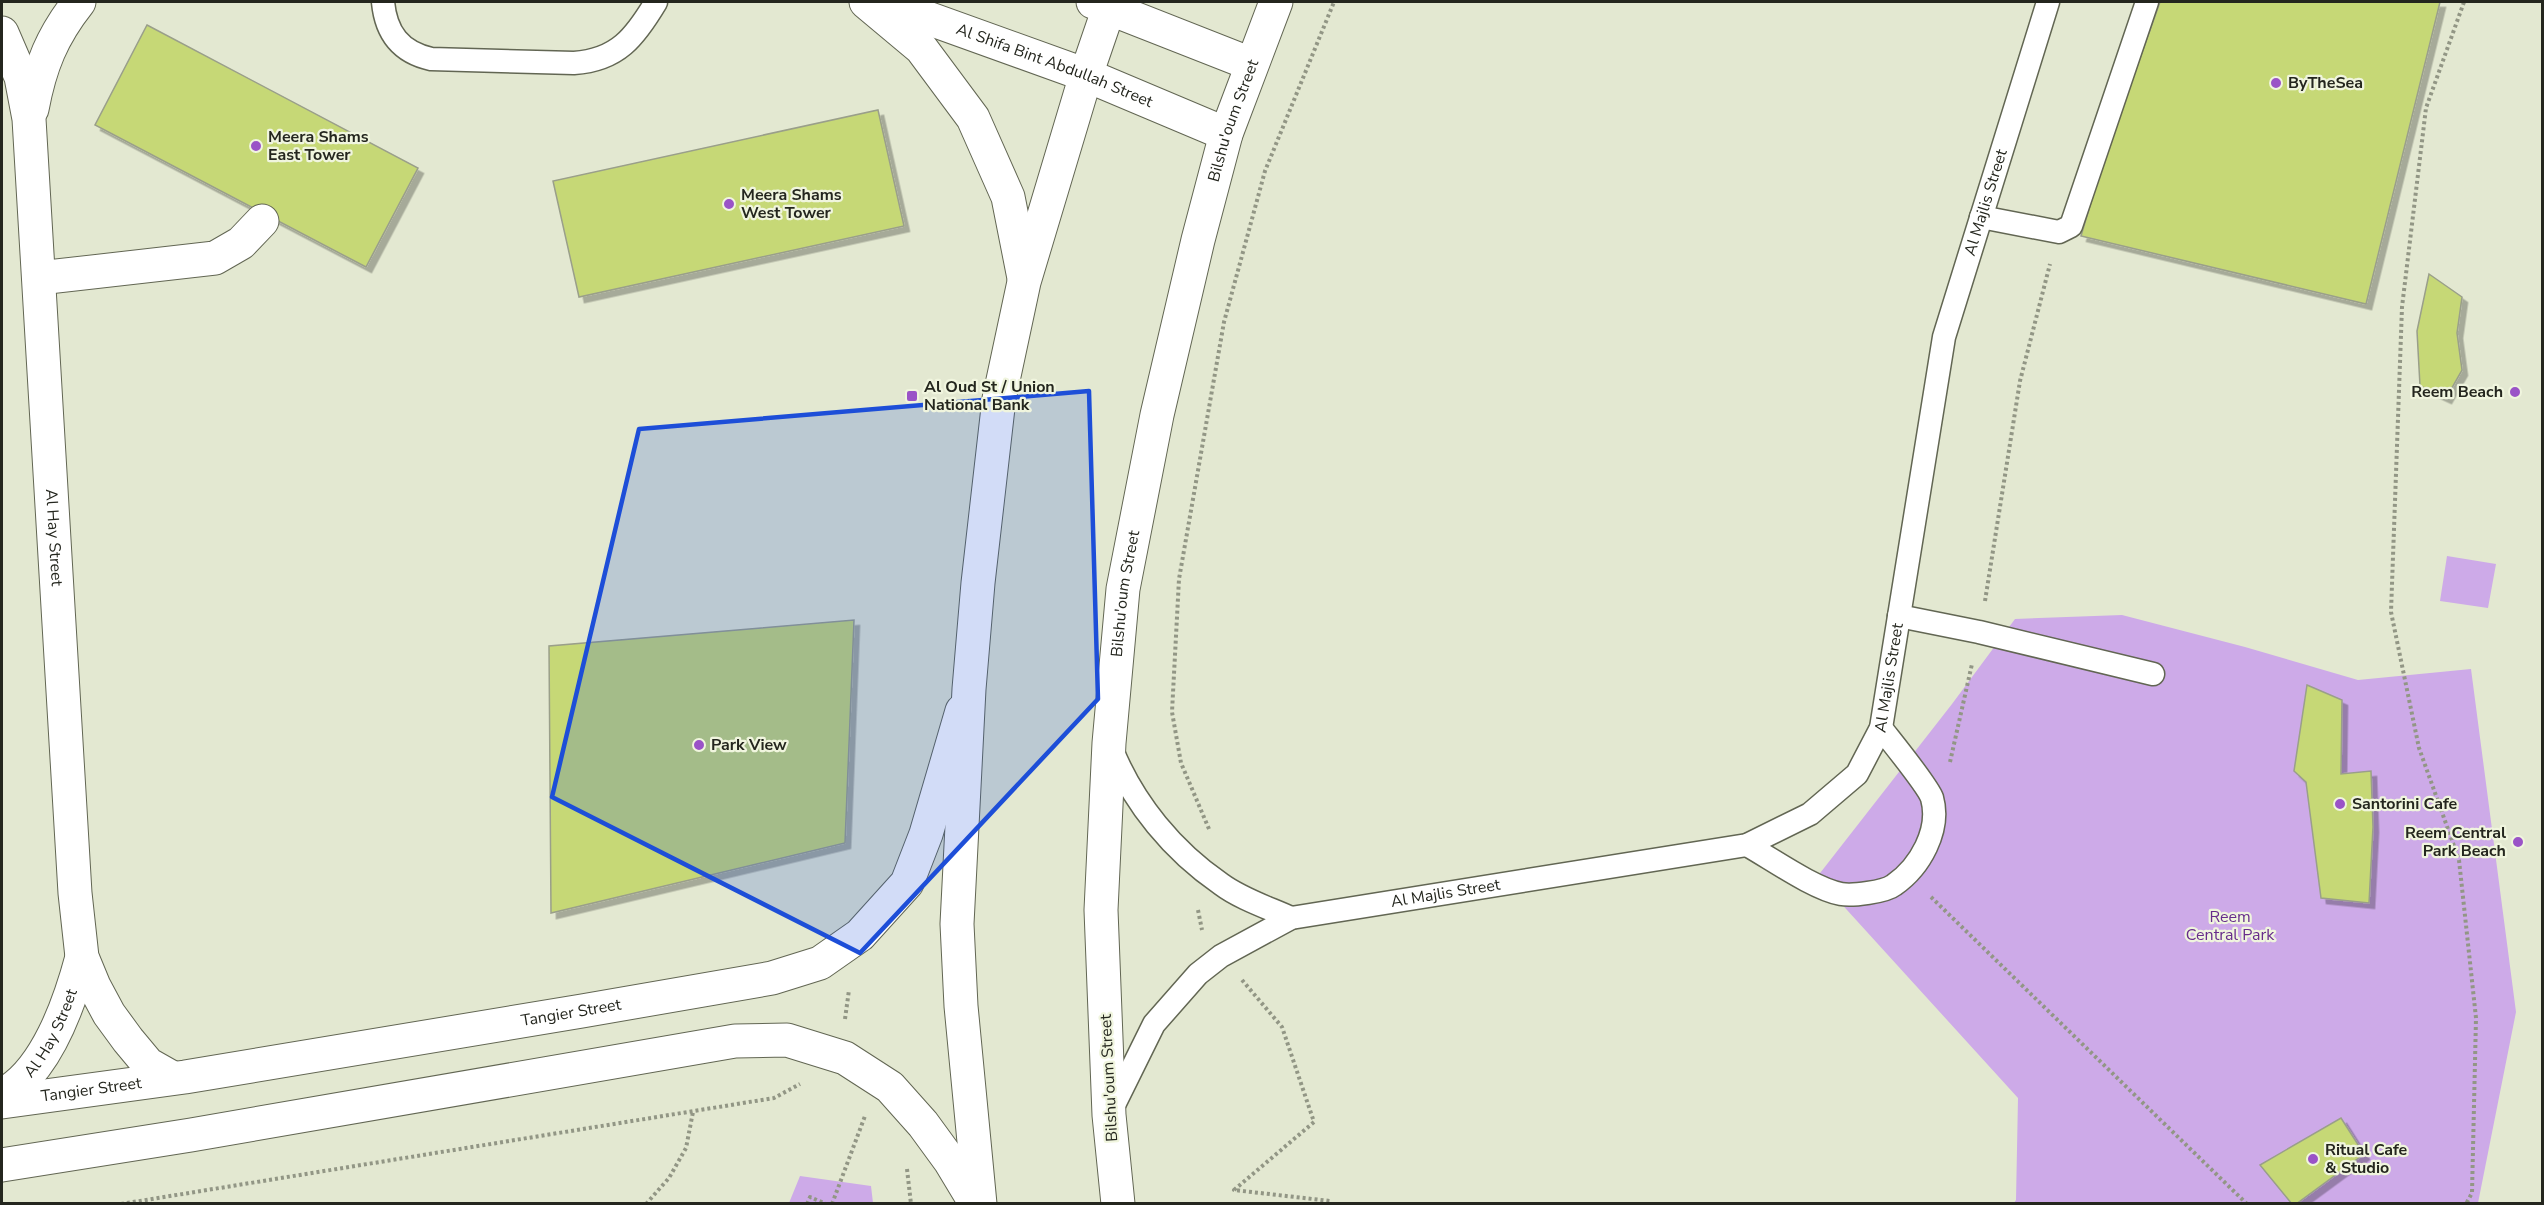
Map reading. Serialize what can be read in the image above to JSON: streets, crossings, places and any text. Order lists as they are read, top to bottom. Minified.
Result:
{"streets":{"street":["Al Shifa Bint Abdullah Street","Bilshu'oum Street","Al Hay Street","Tangier Street"],"lane":["Al Majlis Street"]},"crossings":[["Al Shifa Bint Abdullah Street","Bilshu'oum Street"],["Bilshu'oum Street","Al Majlis Street"],["Al Hay Street","Tangier Street"]],"parks":["Reem Central Park"],"places":{"other":["ByTheSea","Meera Shams East Tower","Meera Shams West Tower","Reem Beach","Park View","Santorini Cafe","Reem Central Park Beach","Ritual Cafe & Studio"],"transit":["Al Oud St / Union National Bank"]}}
